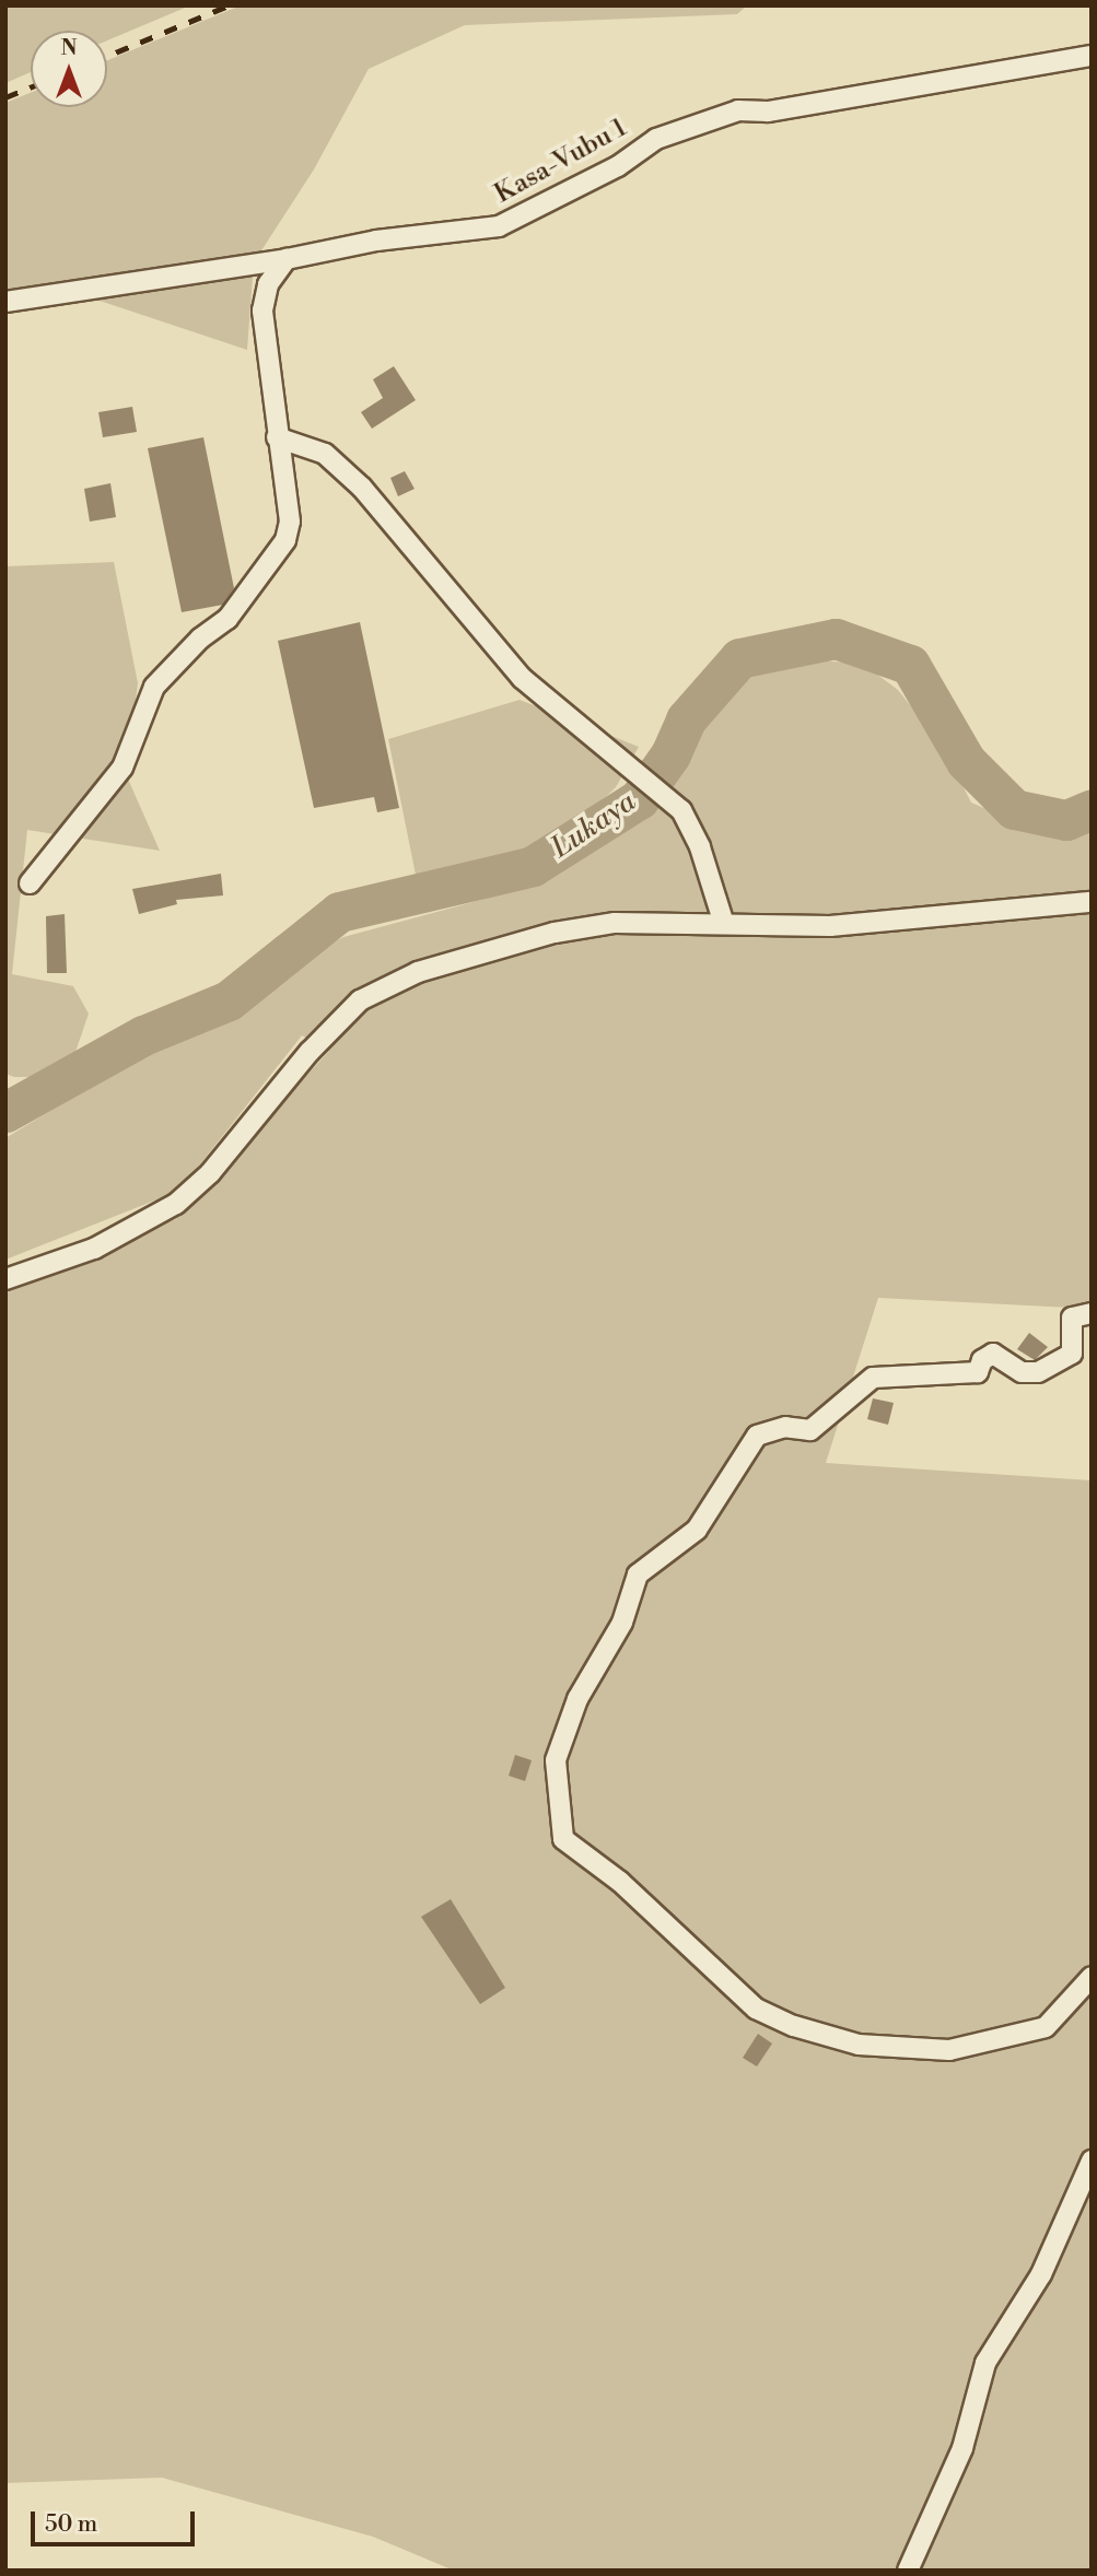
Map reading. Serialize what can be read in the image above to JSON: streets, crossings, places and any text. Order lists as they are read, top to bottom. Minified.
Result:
{"streets":{"street":["Kasa-Vubu 1"]},"water":["Lukaya"],"scale_bar":"50 m","north":"top"}
